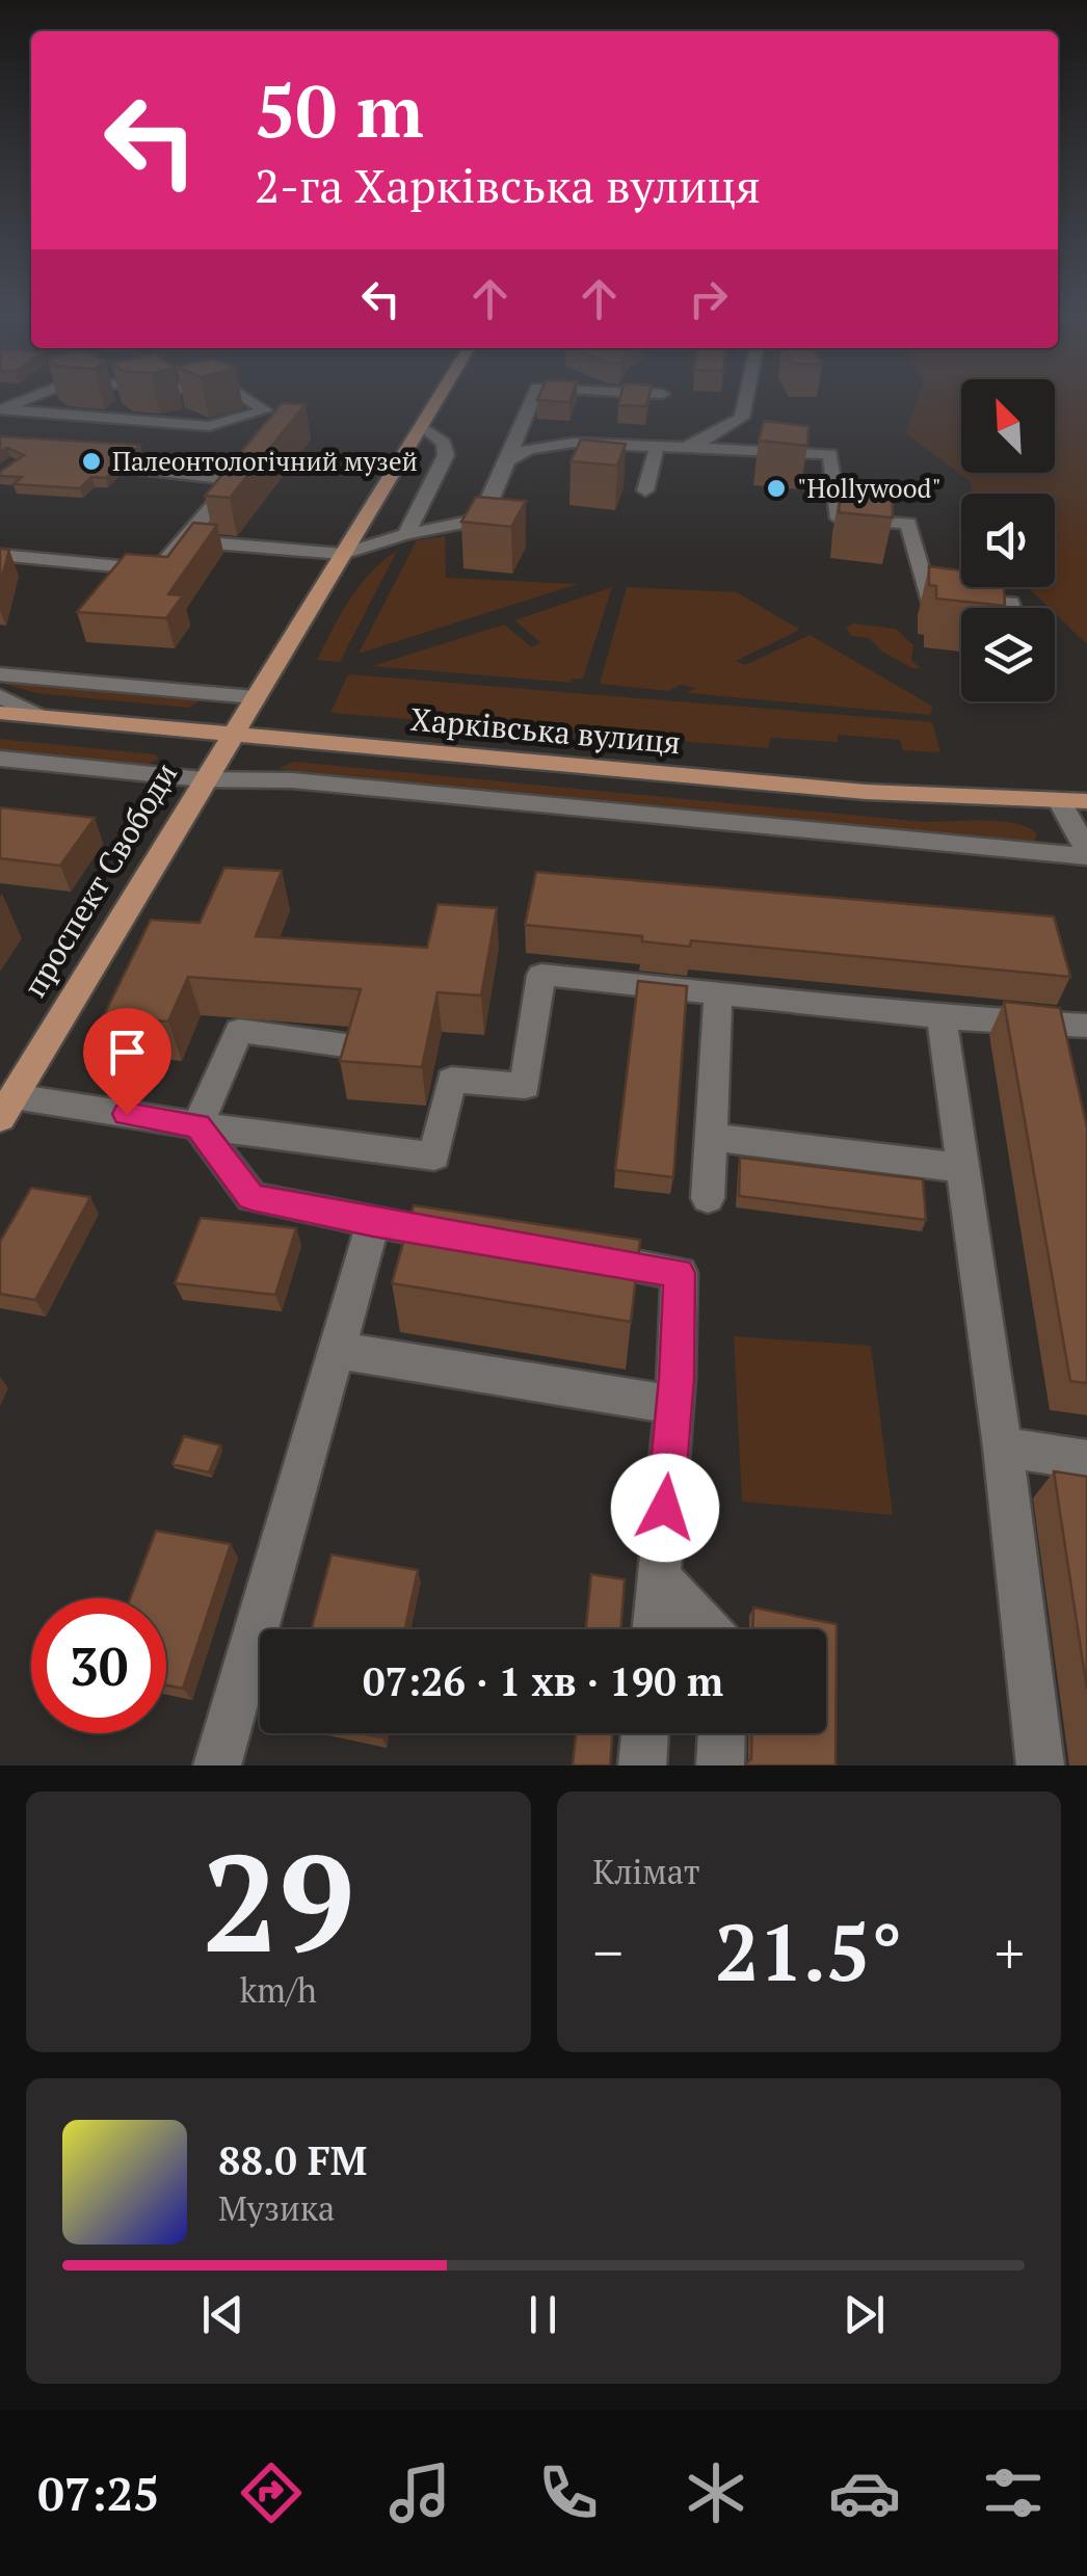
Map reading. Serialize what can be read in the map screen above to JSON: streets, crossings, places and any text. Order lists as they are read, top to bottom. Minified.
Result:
{"streets":{"main road":["Харківська вулиця","проспект Свободи"]},"crossings":[["Харківська вулиця","проспект Свободи"]],"places":["Палеонтологічний музей","\"Hollywood\""],"north":"top left","page":{"turn":["50 m","2-га Харківська вулиця"],"limit":"30","trip":"07:26 · 1 хв · 190 m","tile":[["29","km/h"],"Клімат"],"heat":["−","21.5°","+"],"song":["88.0 FM","Музика"],"tabs":"07:25"}}
